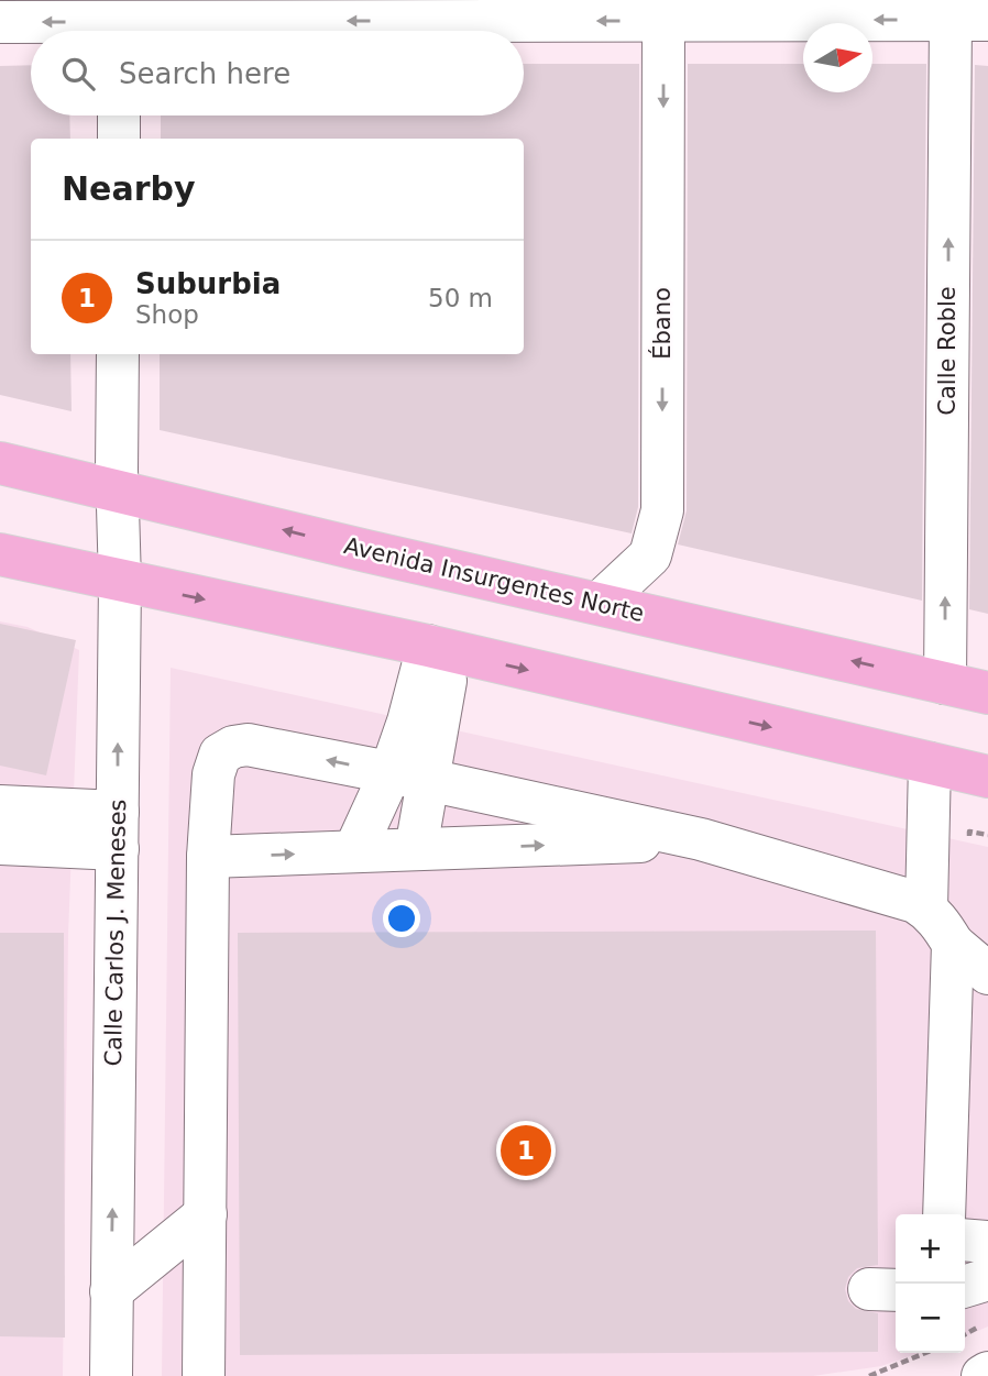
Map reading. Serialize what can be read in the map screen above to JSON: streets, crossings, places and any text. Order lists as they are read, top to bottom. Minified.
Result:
{"streets":{"main road":["Avenida Insurgentes Norte"],"street":["Ébano","Calle Roble","Calle Carlos J. Meneses"]},"crossings":[["Ébano","Avenida Insurgentes Norte"],["Calle Roble","Avenida Insurgentes Norte"],["Avenida Insurgentes Norte","Calle Carlos J. Meneses"]],"one_way":["Ébano","Calle Roble"],"north":"right","page":{"search":"Search here","heading":"Nearby","list":[{"mark":"1","name":"Suburbia","note":"Shop","value":"50 m"}],"pins":"1","map_buttons":["+","−"]}}
